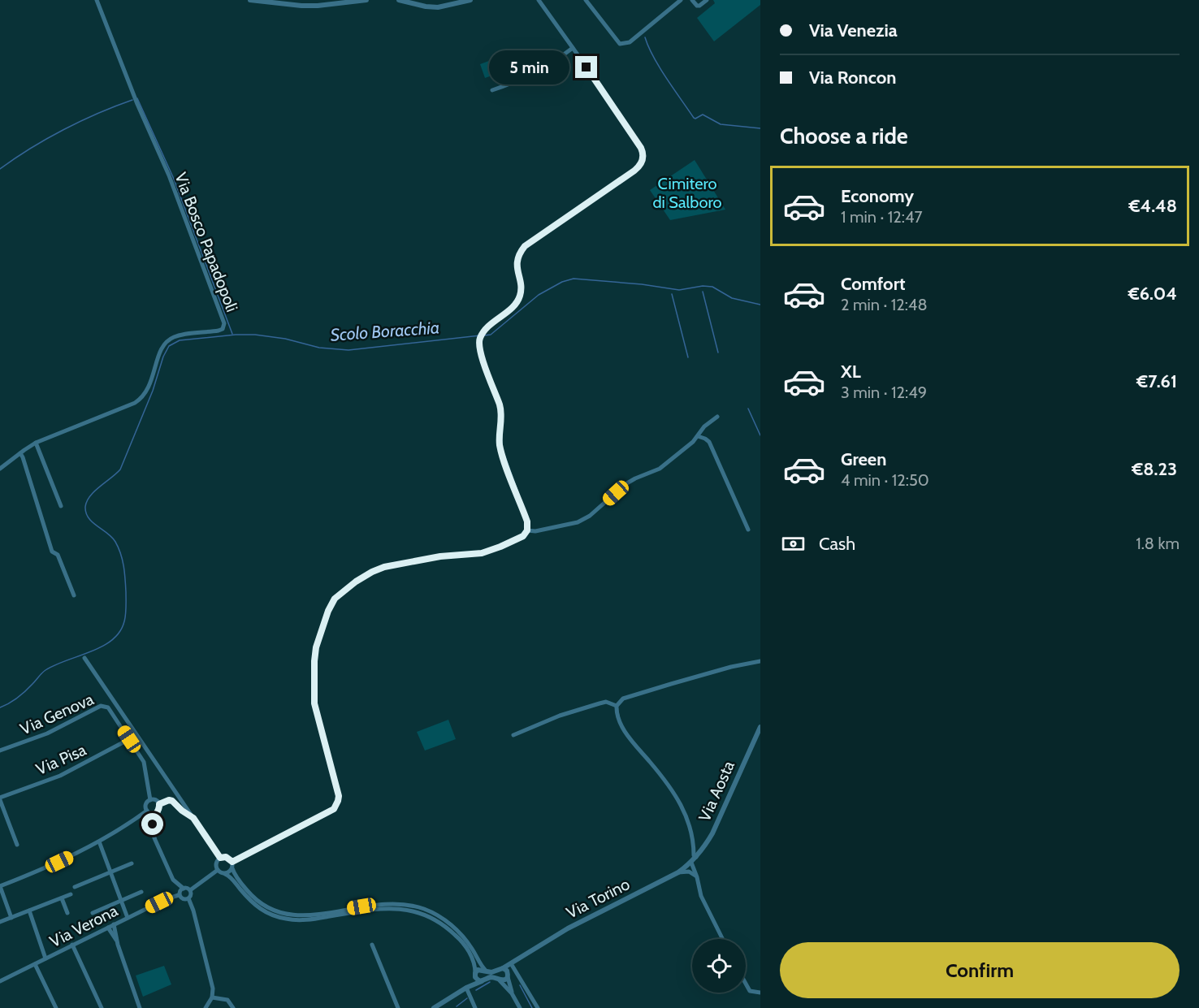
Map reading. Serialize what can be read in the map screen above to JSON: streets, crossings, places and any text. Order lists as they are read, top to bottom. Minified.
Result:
{"streets":{"street":["Via Bosco Papadopoli","Via Genova","Via Pisa","Via Aosta","Via Torino","Via Verona"]},"crossings":[["Via Genova","Via Pisa"],["Via Aosta","Via Torino"]],"water":["Scolo Boracchia"],"parks":["Cimitero di Salboro"],"page":{"banner":["Via Venezia","Via Roncon"],"bubble":"5 min","heading":"Choose a ride","list":[{"name":"Economy","note":"1 min · 12:47","value":"€4.48"},{"name":"Comfort","note":"2 min · 12:48","value":"€6.04"},{"name":"XL","note":"3 min · 12:49","value":"€7.61"},{"name":"Green","note":"4 min · 12:50","value":"€8.23"}],"pay":["Cash","1.8 km"],"buttons":"Confirm"}}
